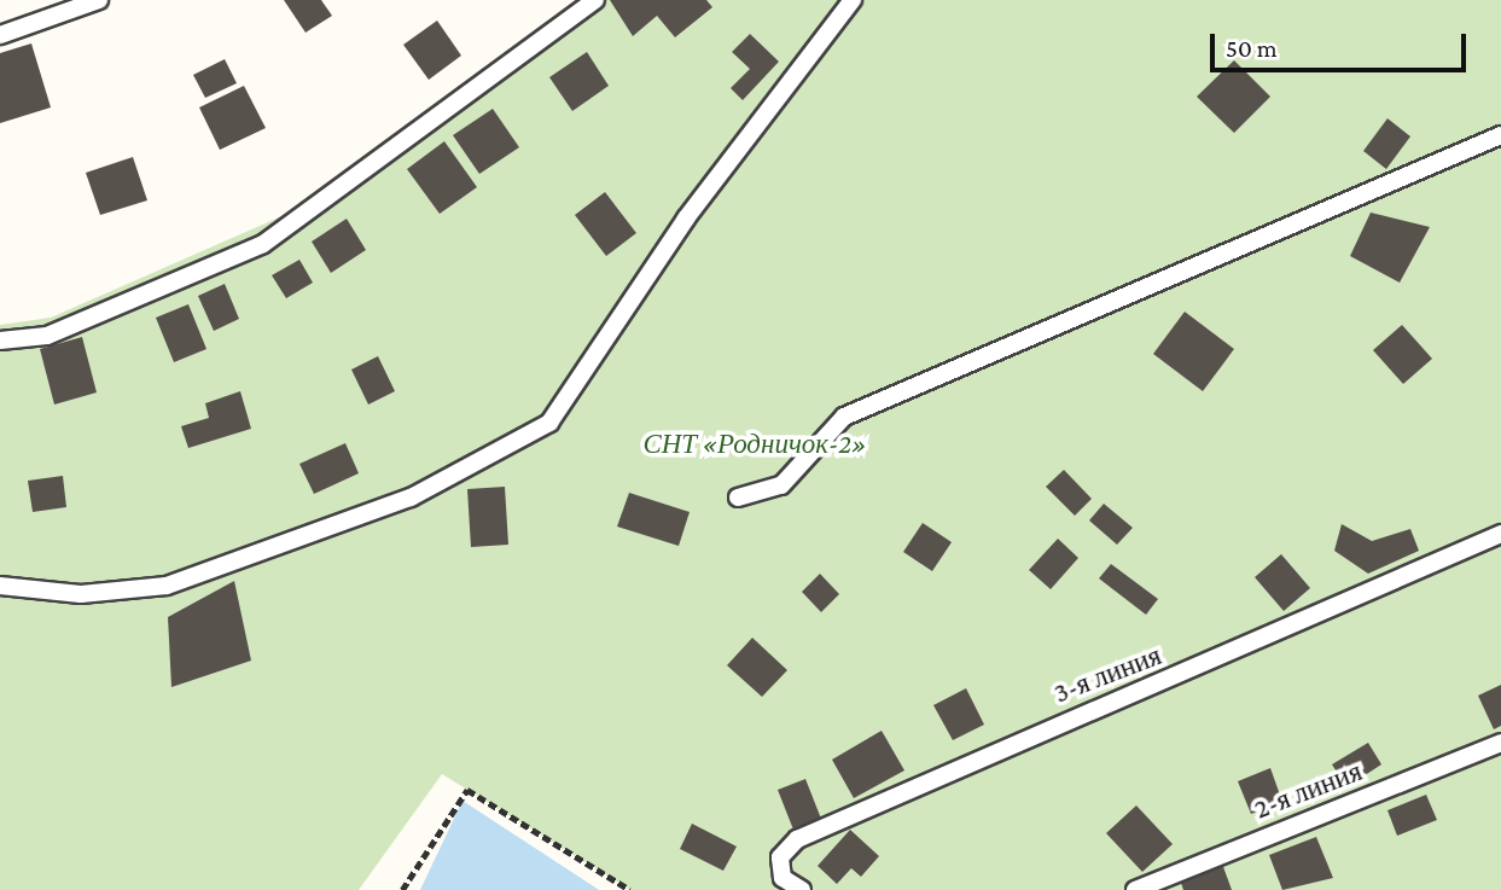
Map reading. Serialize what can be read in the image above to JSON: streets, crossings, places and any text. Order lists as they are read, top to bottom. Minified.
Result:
{"streets":{"lane":["3-я линия","2-я линия"]},"parks":["СНТ «Родничок-2»"],"scale_bar":"50 m"}
